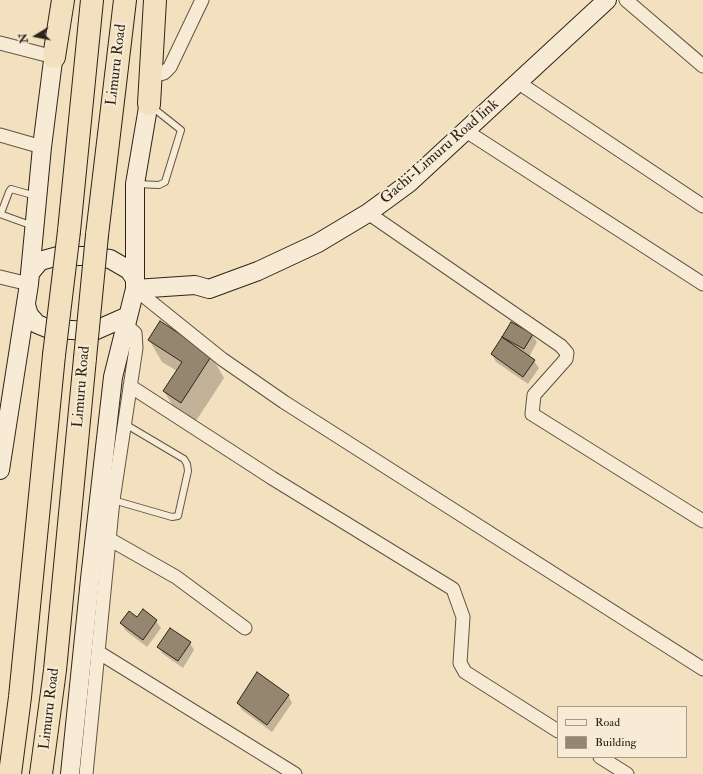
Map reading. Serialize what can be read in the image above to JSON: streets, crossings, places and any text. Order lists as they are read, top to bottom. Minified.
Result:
{"streets":{"highway":["Limuru Road"],"street":["Gachi-Limuru Road link"]},"legend":["Road","Building"],"north":"left"}
